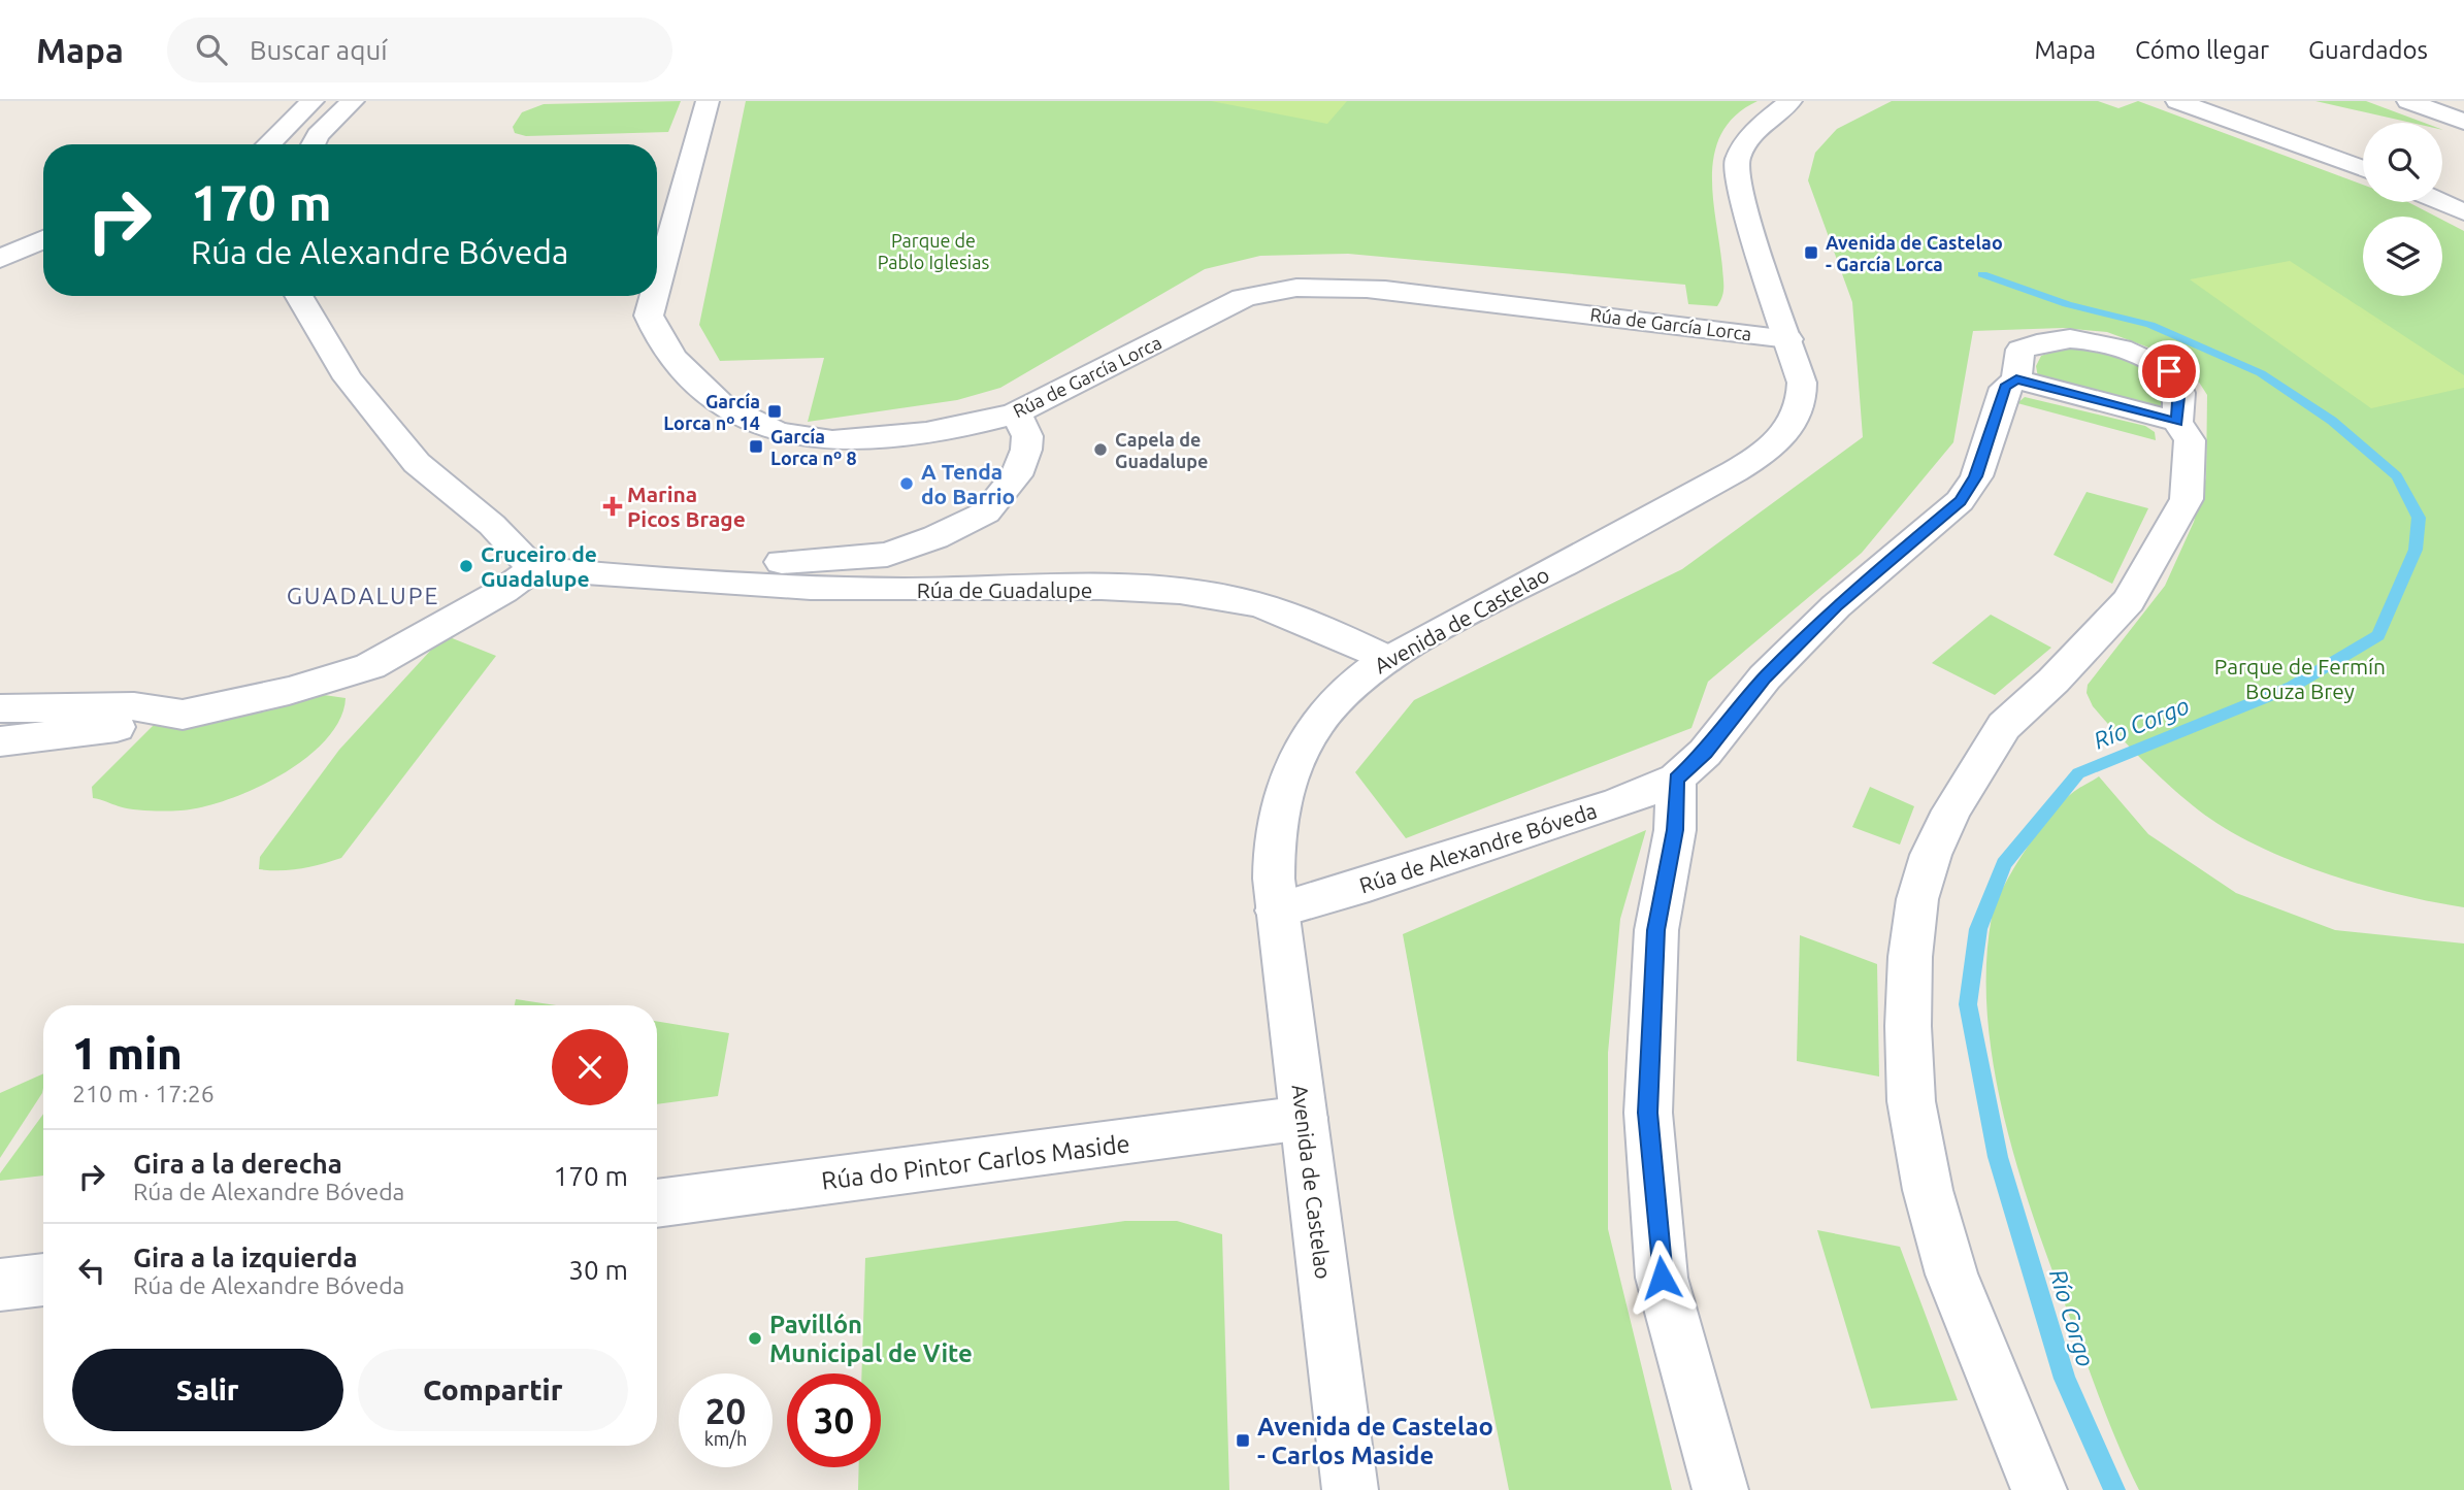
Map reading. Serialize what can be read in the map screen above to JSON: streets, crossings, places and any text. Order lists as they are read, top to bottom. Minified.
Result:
{"streets":{"street":["Rúa de García Lorca","Rúa de Guadalupe","Avenida de Castelao","Rúa de Alexandre Bóveda","Rúa do Pintor Carlos Maside"]},"crossings":[["Rúa de García Lorca","Rúa de Guadalupe"],["Rúa de García Lorca","Avenida de Castelao"],["Rúa de Guadalupe","Avenida de Castelao"],["Avenida de Castelao","Rúa de Alexandre Bóveda"],["Avenida de Castelao","Rúa do Pintor Carlos Maside"]],"districts":["GUADALUPE"],"water":["Río Corgo"],"parks":["Parque de Pablo Iglesias","Parque de Fermín Bouza Brey"],"places":{"transit":["Avenida de Castelao - García Lorca","García Lorca nº 14","García Lorca nº 8","Avenida de Castelao - Carlos Maside"],"other":["Capela de Guadalupe","A Tenda do Barrio","Cruceiro de Guadalupe","Pavillón Municipal de Vite"],"health":["Marina Picos Brage"]},"page":{"header":"Mapa","search":"Buscar aquí","nav":["Mapa","Cómo llegar","Guardados"],"turn":["170 m","Rúa de Alexandre Bóveda"],"heading":["1 min","210 m · 17:26"],"list":[{"name":"Gira a la derecha","note":"Rúa de Alexandre Bóveda","value":"170 m"},{"name":"Gira a la izquierda","note":"Rúa de Alexandre Bóveda","value":"30 m"}],"buttons":["Salir","Compartir"],"speed":"20 km/h","limit":"30"}}
